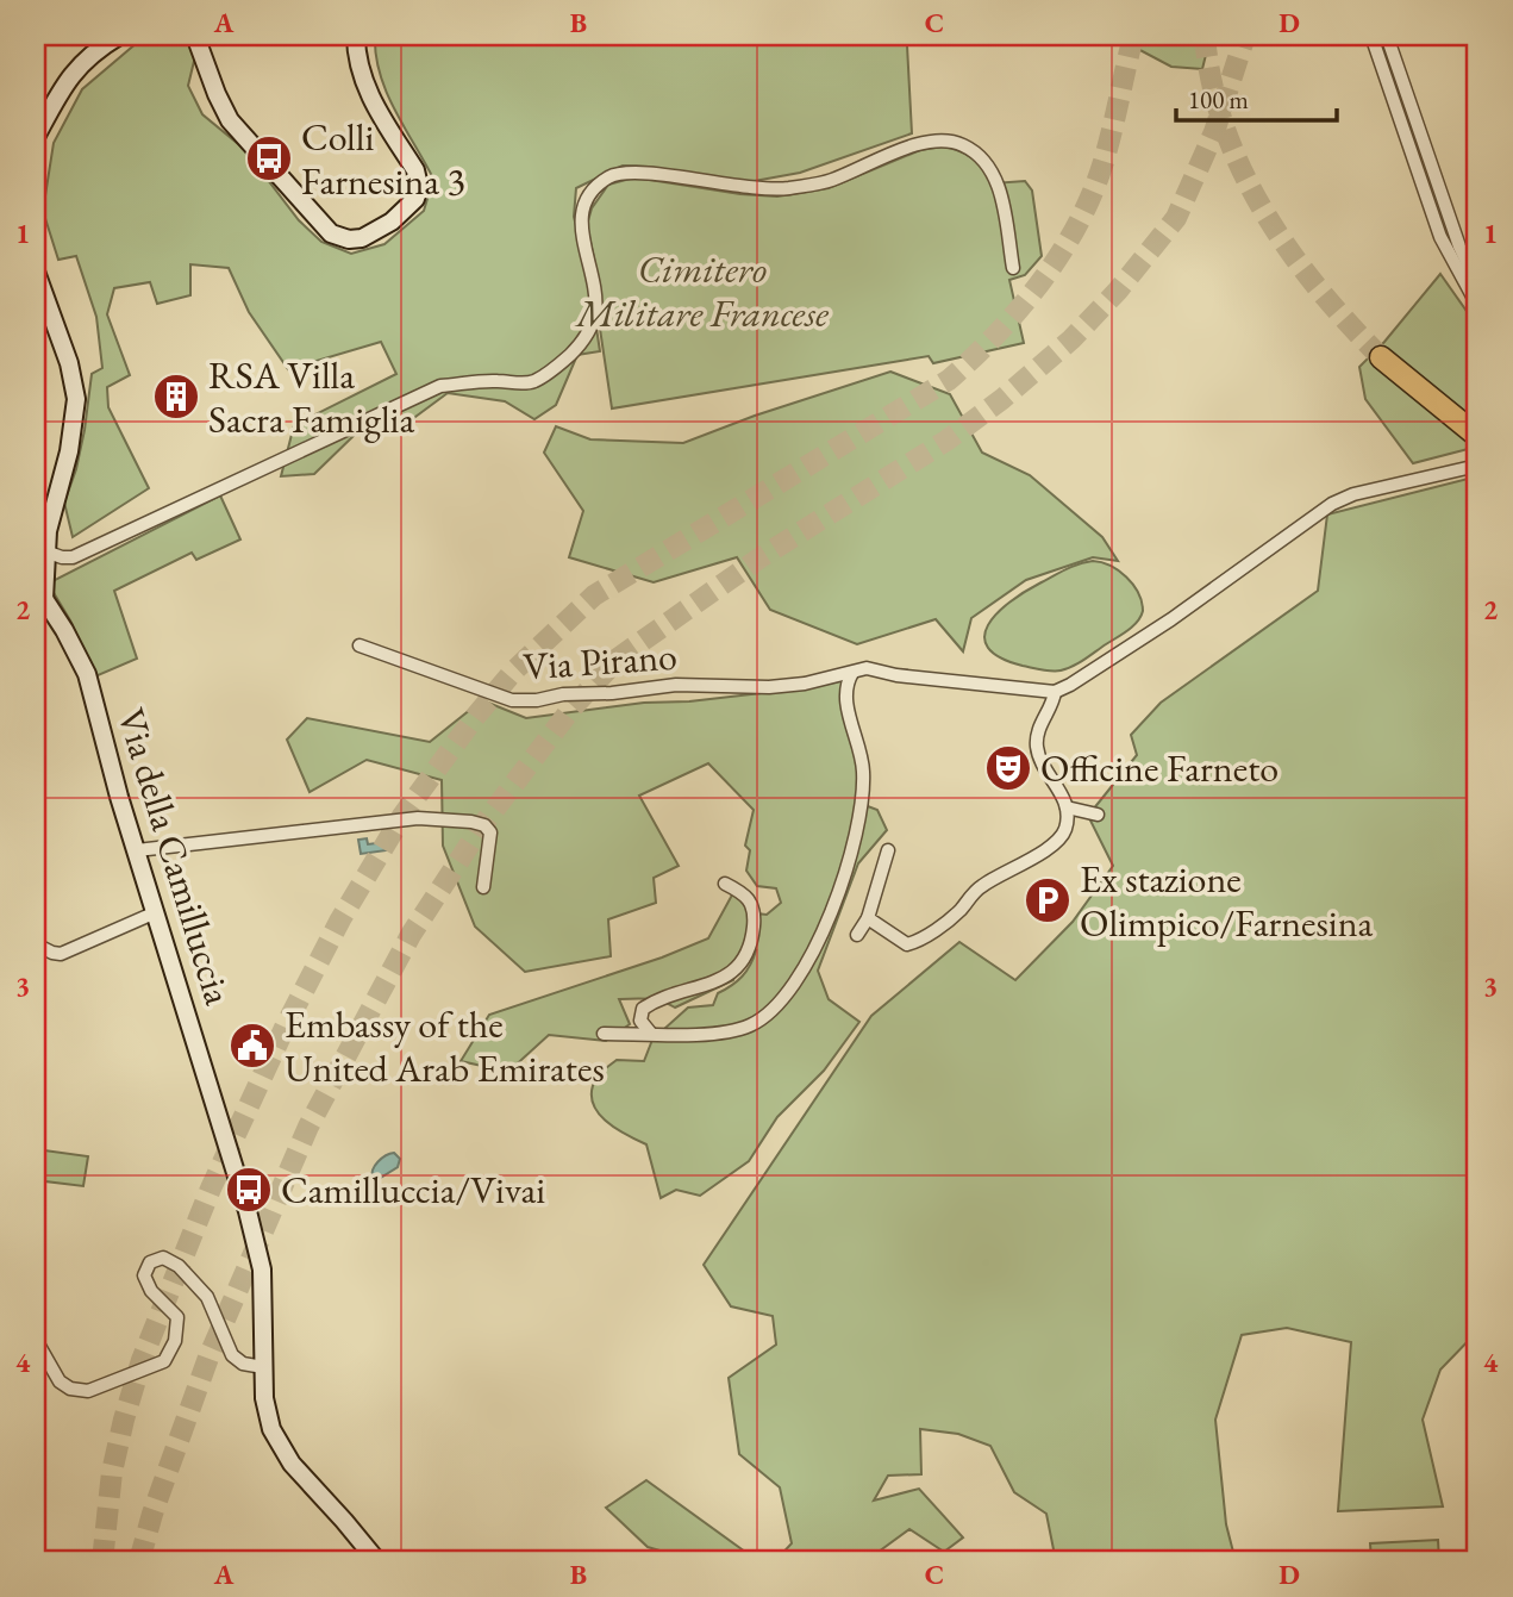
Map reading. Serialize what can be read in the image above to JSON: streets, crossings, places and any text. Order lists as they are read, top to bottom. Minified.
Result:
{"streets":{"main road":["Via della Camilluccia"],"street":["Via Pirano"]},"parks":["Cimitero Militare Francese"],"places":{"bus stop":["Colli Farnesina 3","Camilluccia/Vivai"],"building":["RSA Villa Sacra Famiglia"],"theatre":["Officine Farneto"],"parking":["Ex stazione Olimpico/Farnesina"],"public building":["Embassy of the United Arab Emirates"]},"scale_bar":"100 m","grid":{"columns":["A","B","C","D"],"rows":["1","2","3","4"]}}
